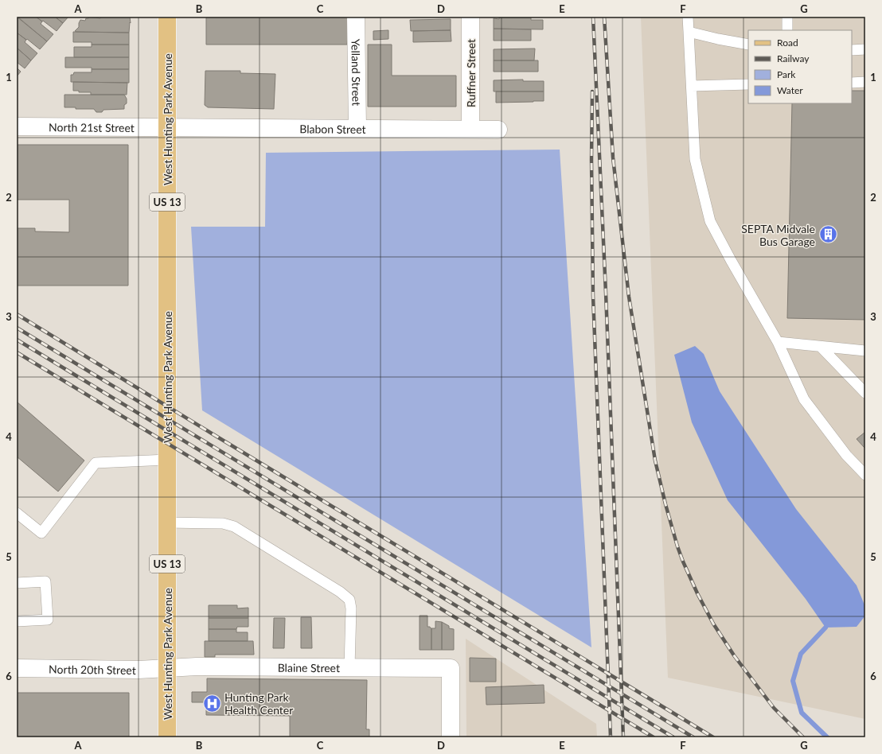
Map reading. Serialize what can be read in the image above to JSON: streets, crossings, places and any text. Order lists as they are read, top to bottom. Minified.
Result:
{"streets":{"main road":["West Hunting Park Avenue","US 13"],"street":["Yelland Street","Ruffner Street","North 21st Street","Blabon Street","Blaine Street","North 20th Street"]},"crossings":[["Yelland Street","Blabon Street"],["Ruffner Street","Blabon Street"],["West Hunting Park Avenue","North 21st Street"],["West Hunting Park Avenue","Blabon Street"],["West Hunting Park Avenue","Blaine Street"],["West Hunting Park Avenue","North 20th Street"],["North 21st Street","Blabon Street"],["Blaine Street","North 20th Street"]],"places":{"building":["SEPTA Midvale Bus Garage"],"hospital":["Hunting Park Health Center"]},"legend":["Road","Railway","Park","Water"],"grid":{"columns":["A","B","C","D","E","F","G"],"rows":["1","2","3","4","5","6"]}}
